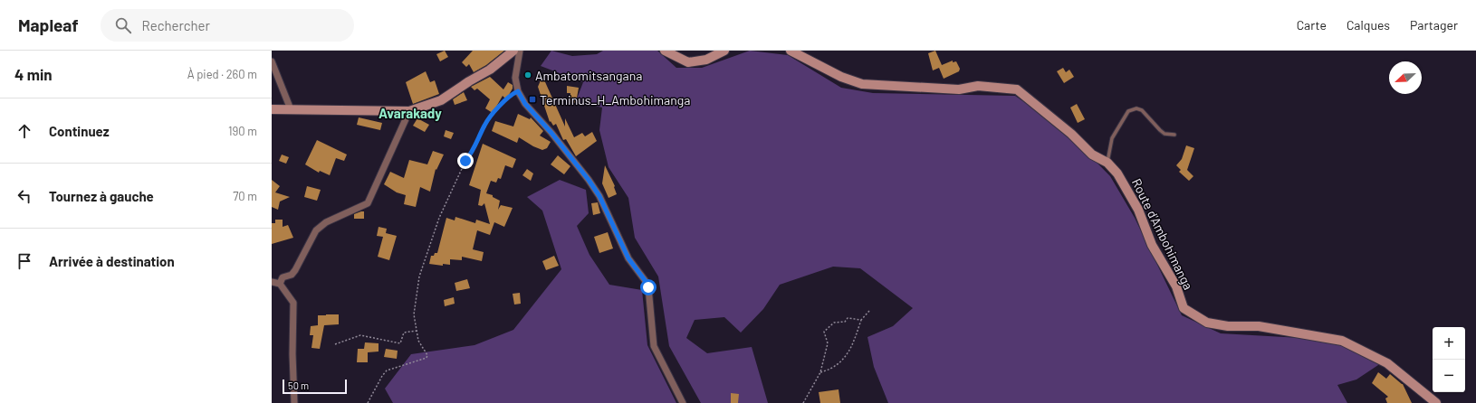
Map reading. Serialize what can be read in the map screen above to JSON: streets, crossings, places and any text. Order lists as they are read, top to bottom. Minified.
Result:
{"streets":{"street":["Route d'Ambohimanga"]},"districts":["Avarakady"],"places":{"other":["Ambatomitsangana"],"transit":["Terminus_H_Ambohimanga"]},"scale_bar":"50 m","north":"bottom left","page":{"header":"Mapleaf","search":"Rechercher","nav":["Carte","Calques","Partager"],"heading":["4 min","À pied · 260 m"],"list":[["Continuez","190 m"],["Tournez à gauche","70 m"],"Arrivée à destination"],"map_buttons":["+","−"],"scale":"50 m"}}
